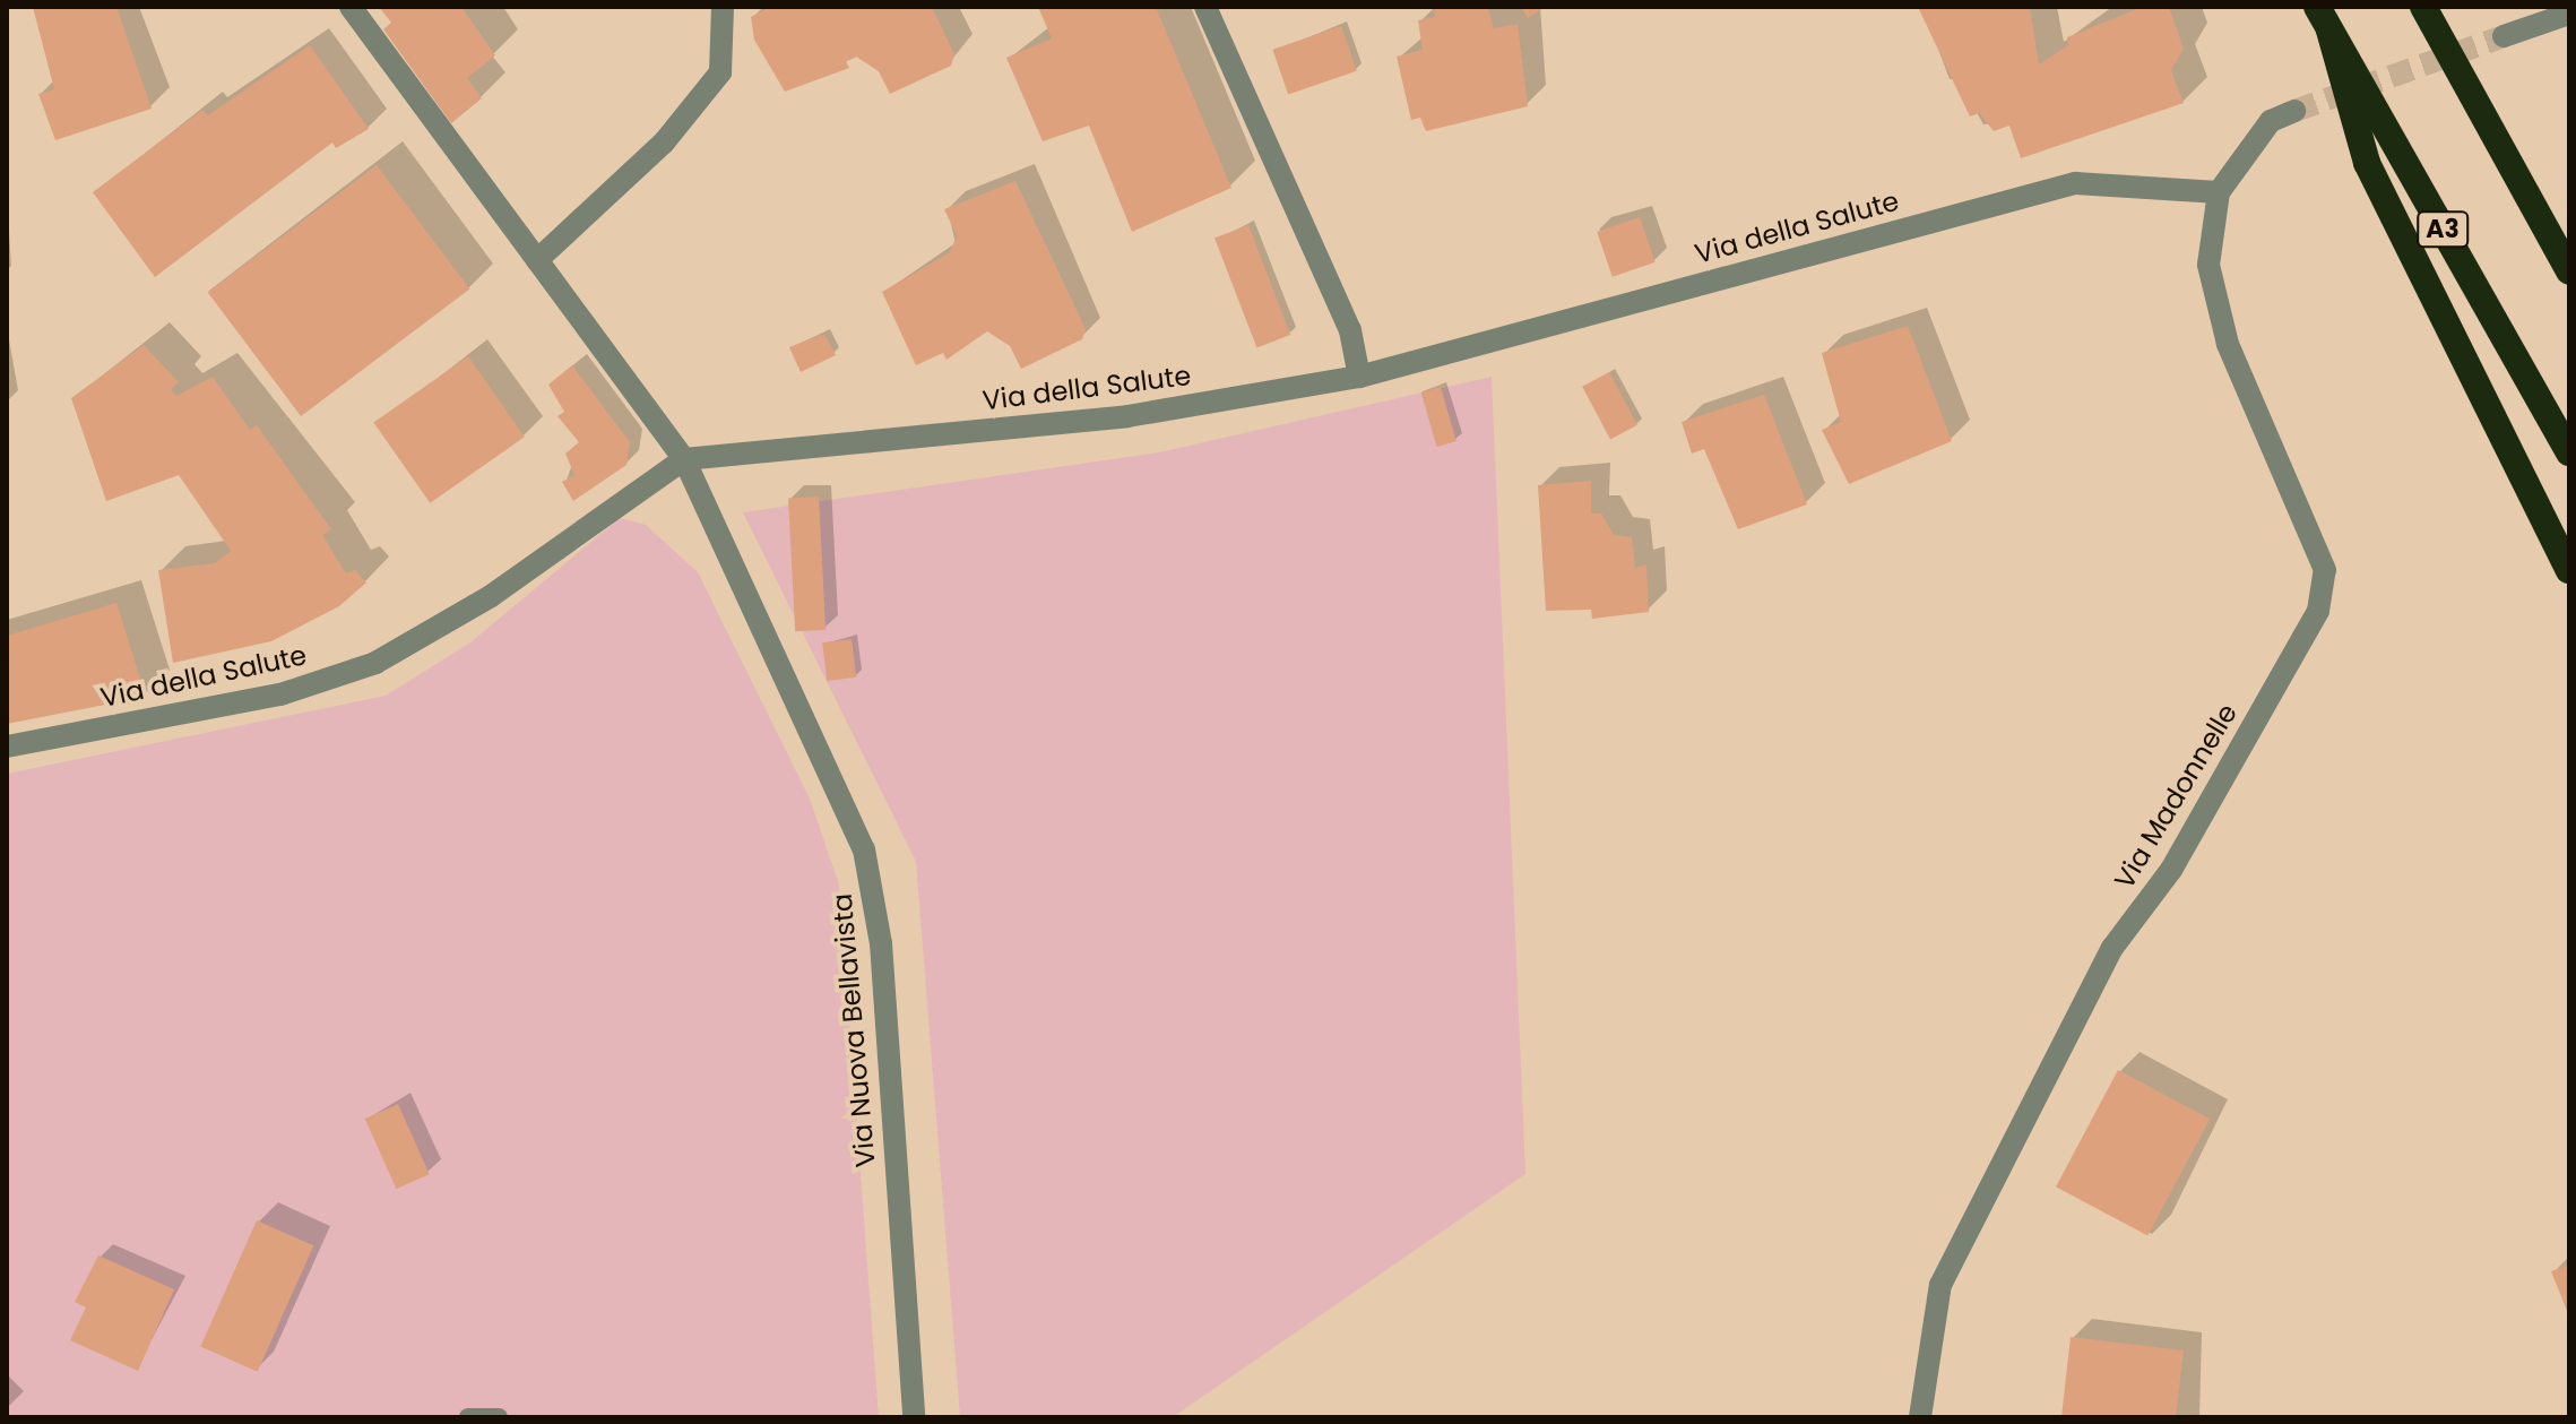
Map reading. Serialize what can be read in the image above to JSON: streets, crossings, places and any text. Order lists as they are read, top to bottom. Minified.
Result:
{"streets":{"highway":["A3"],"street":["Via della Salute","Via Madonnelle","Via Nuova Bellavista"]},"crossings":[["Via della Salute","Via Madonnelle"],["Via della Salute","Via Nuova Bellavista"]]}
